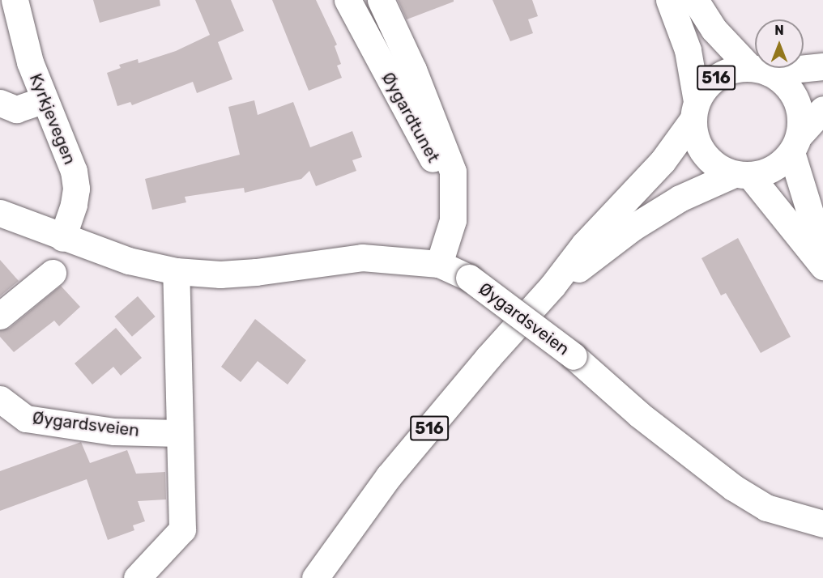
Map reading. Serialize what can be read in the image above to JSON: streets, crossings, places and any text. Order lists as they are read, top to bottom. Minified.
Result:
{"streets":{"street":["516","Øygardtunet","Kyrkjevegen","Øygardsveien"]},"crossings":[["Kyrkjevegen","Øygardsveien"]],"north":"top"}
